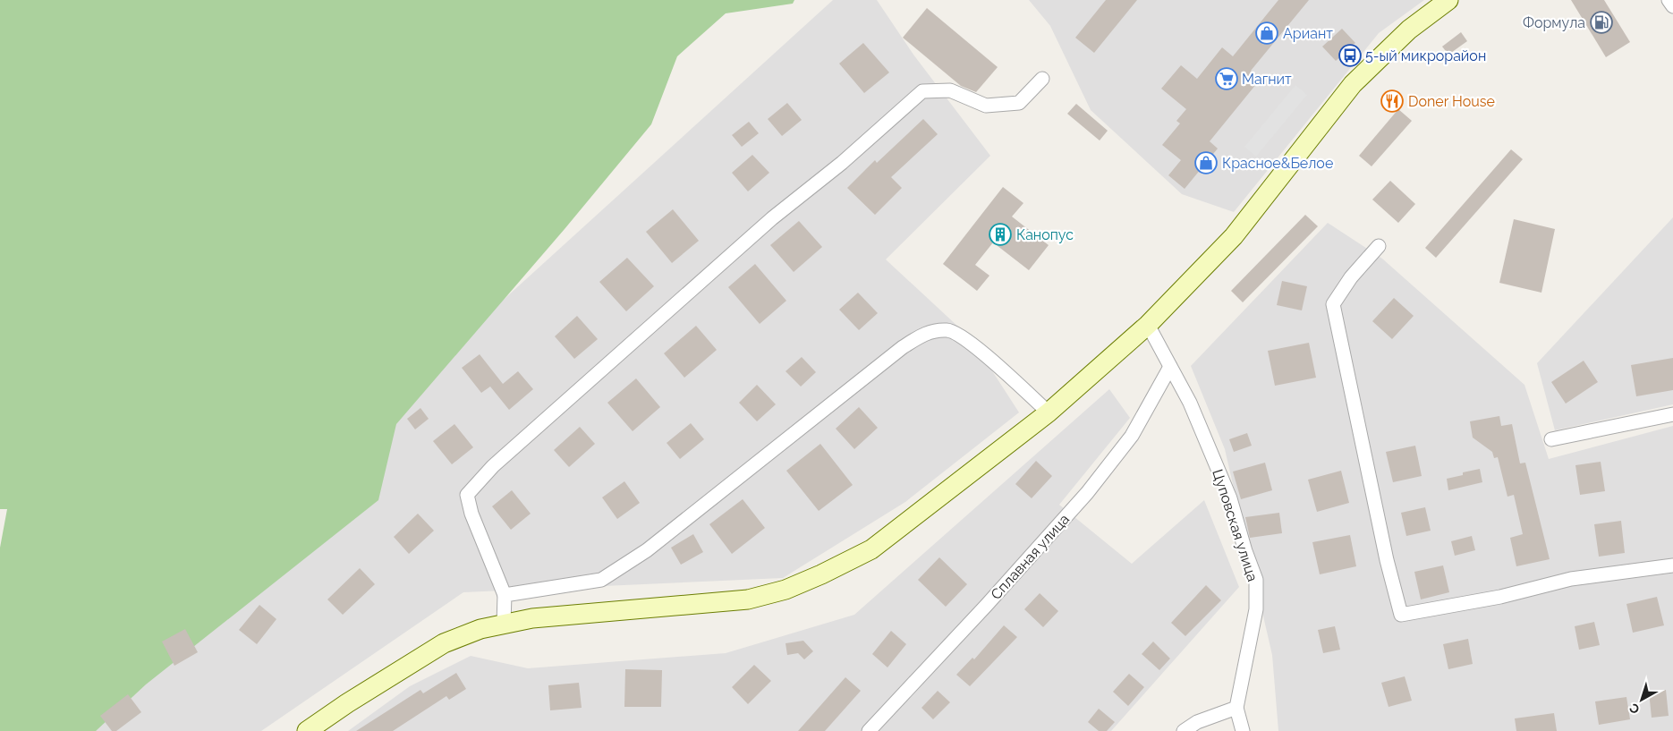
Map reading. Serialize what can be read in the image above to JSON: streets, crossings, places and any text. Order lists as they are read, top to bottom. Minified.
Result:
{"streets":{"street":["Цуповская улица","Сплавная улица"]},"crossings":[["Цуповская улица","Сплавная улица"]],"places":{"fuel station":["Формула"],"shop":["Ариант","Красное&Белое"],"bus stop":["5-ый микрорайон"],"supermarket":["Магнит"],"restaurant":["Doner House"],"building":["Канопус"]},"north":"bottom left"}
